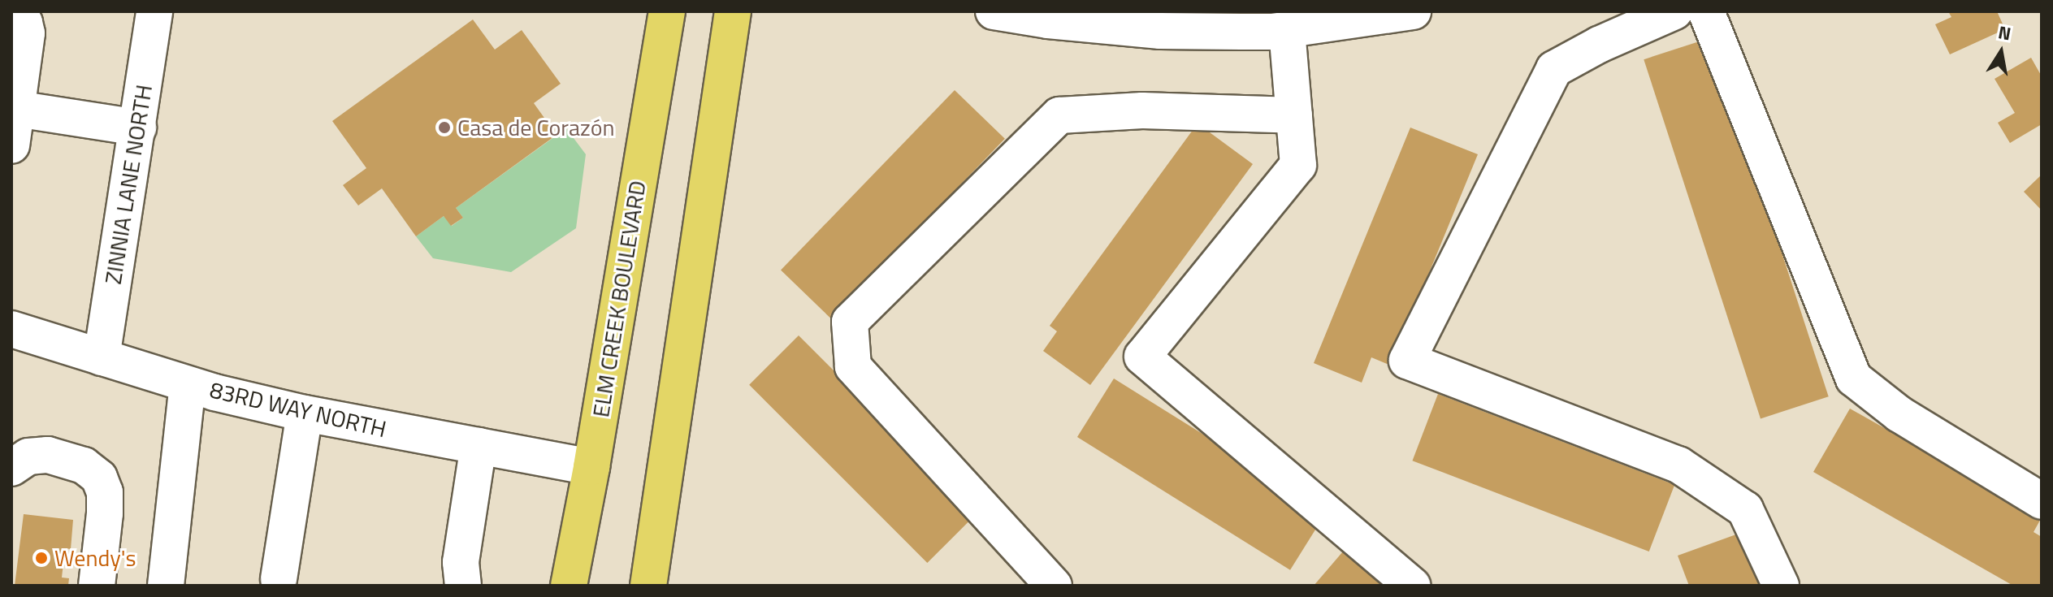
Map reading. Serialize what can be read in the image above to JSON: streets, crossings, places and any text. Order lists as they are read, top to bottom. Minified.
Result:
{"streets":{"main road":["ELM CREEK BOULEVARD"],"street":["ZINNIA LANE NORTH","83RD WAY NORTH"]},"crossings":[["ZINNIA LANE NORTH","83RD WAY NORTH"],["ELM CREEK BOULEVARD","83RD WAY NORTH"]],"places":["Casa de Corazón","Wendy's"],"north":"top"}
